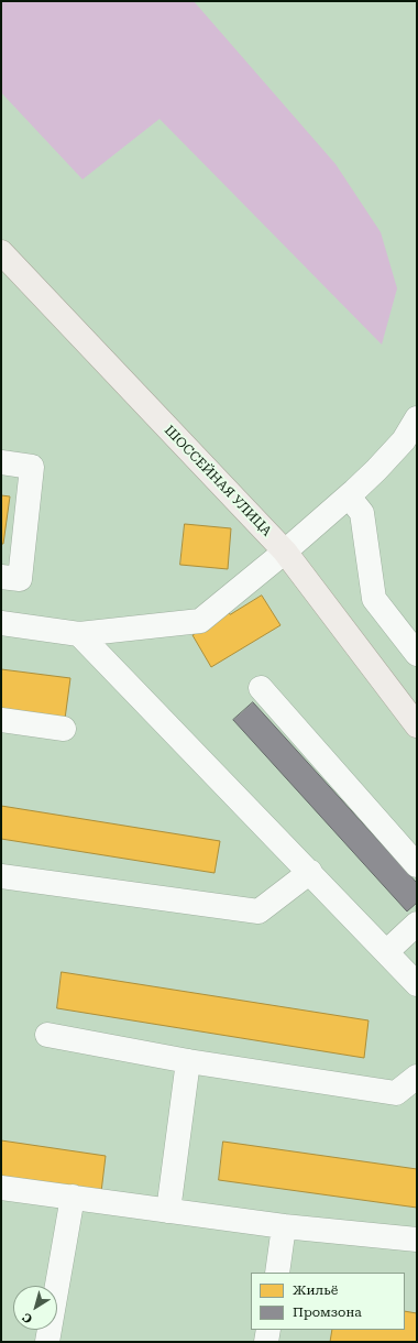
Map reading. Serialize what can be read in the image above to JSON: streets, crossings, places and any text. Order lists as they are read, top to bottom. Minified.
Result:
{"streets":{"main road":["ШОССЕЙНАЯ УЛИЦА"]},"legend":["Жильё","Промзона"],"north":"bottom left"}
